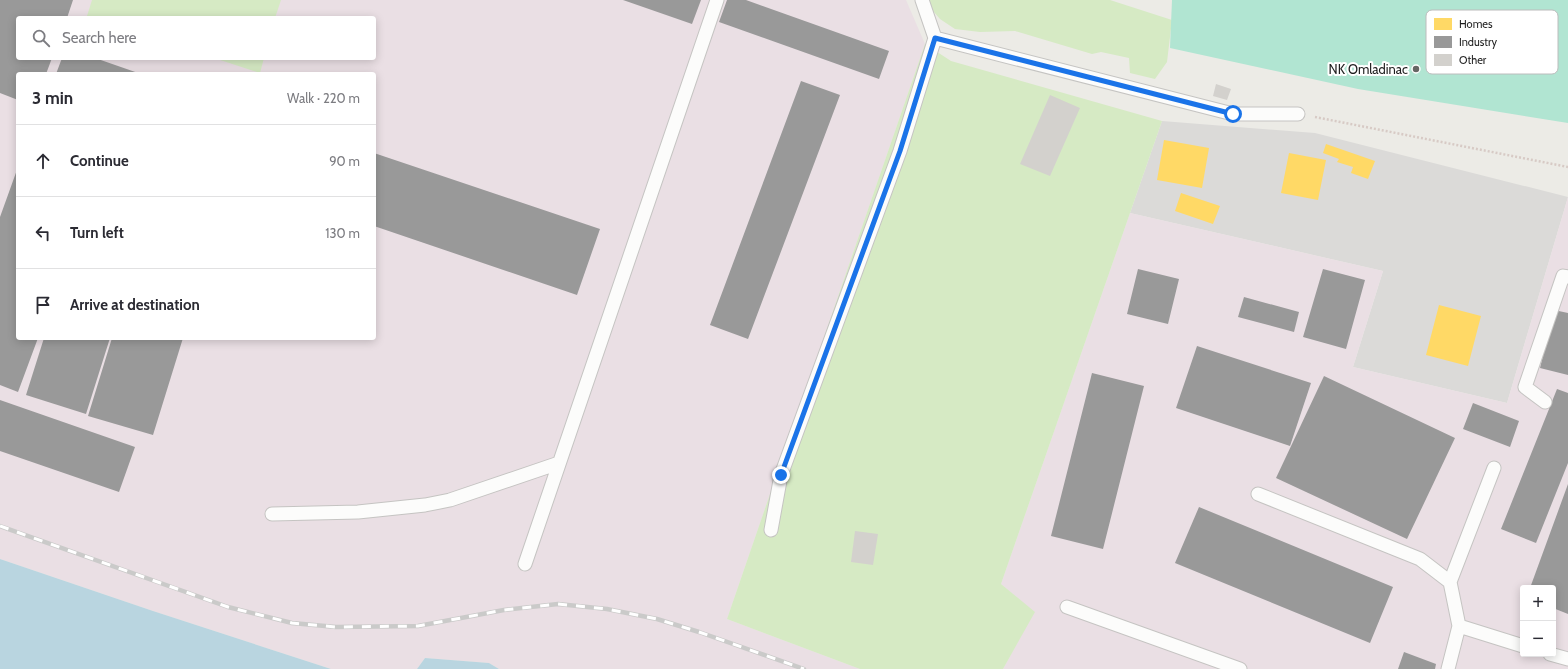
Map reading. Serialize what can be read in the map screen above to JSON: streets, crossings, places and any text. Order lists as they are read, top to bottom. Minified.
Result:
{"places":["NK Omladinac"],"legend":["Homes","Industry","Other"],"page":{"search":"Search here","heading":["3 min","Walk · 220 m"],"list":[["Continue","90 m"],["Turn left","130 m"],"Arrive at destination"],"map_buttons":["+","−"]}}
